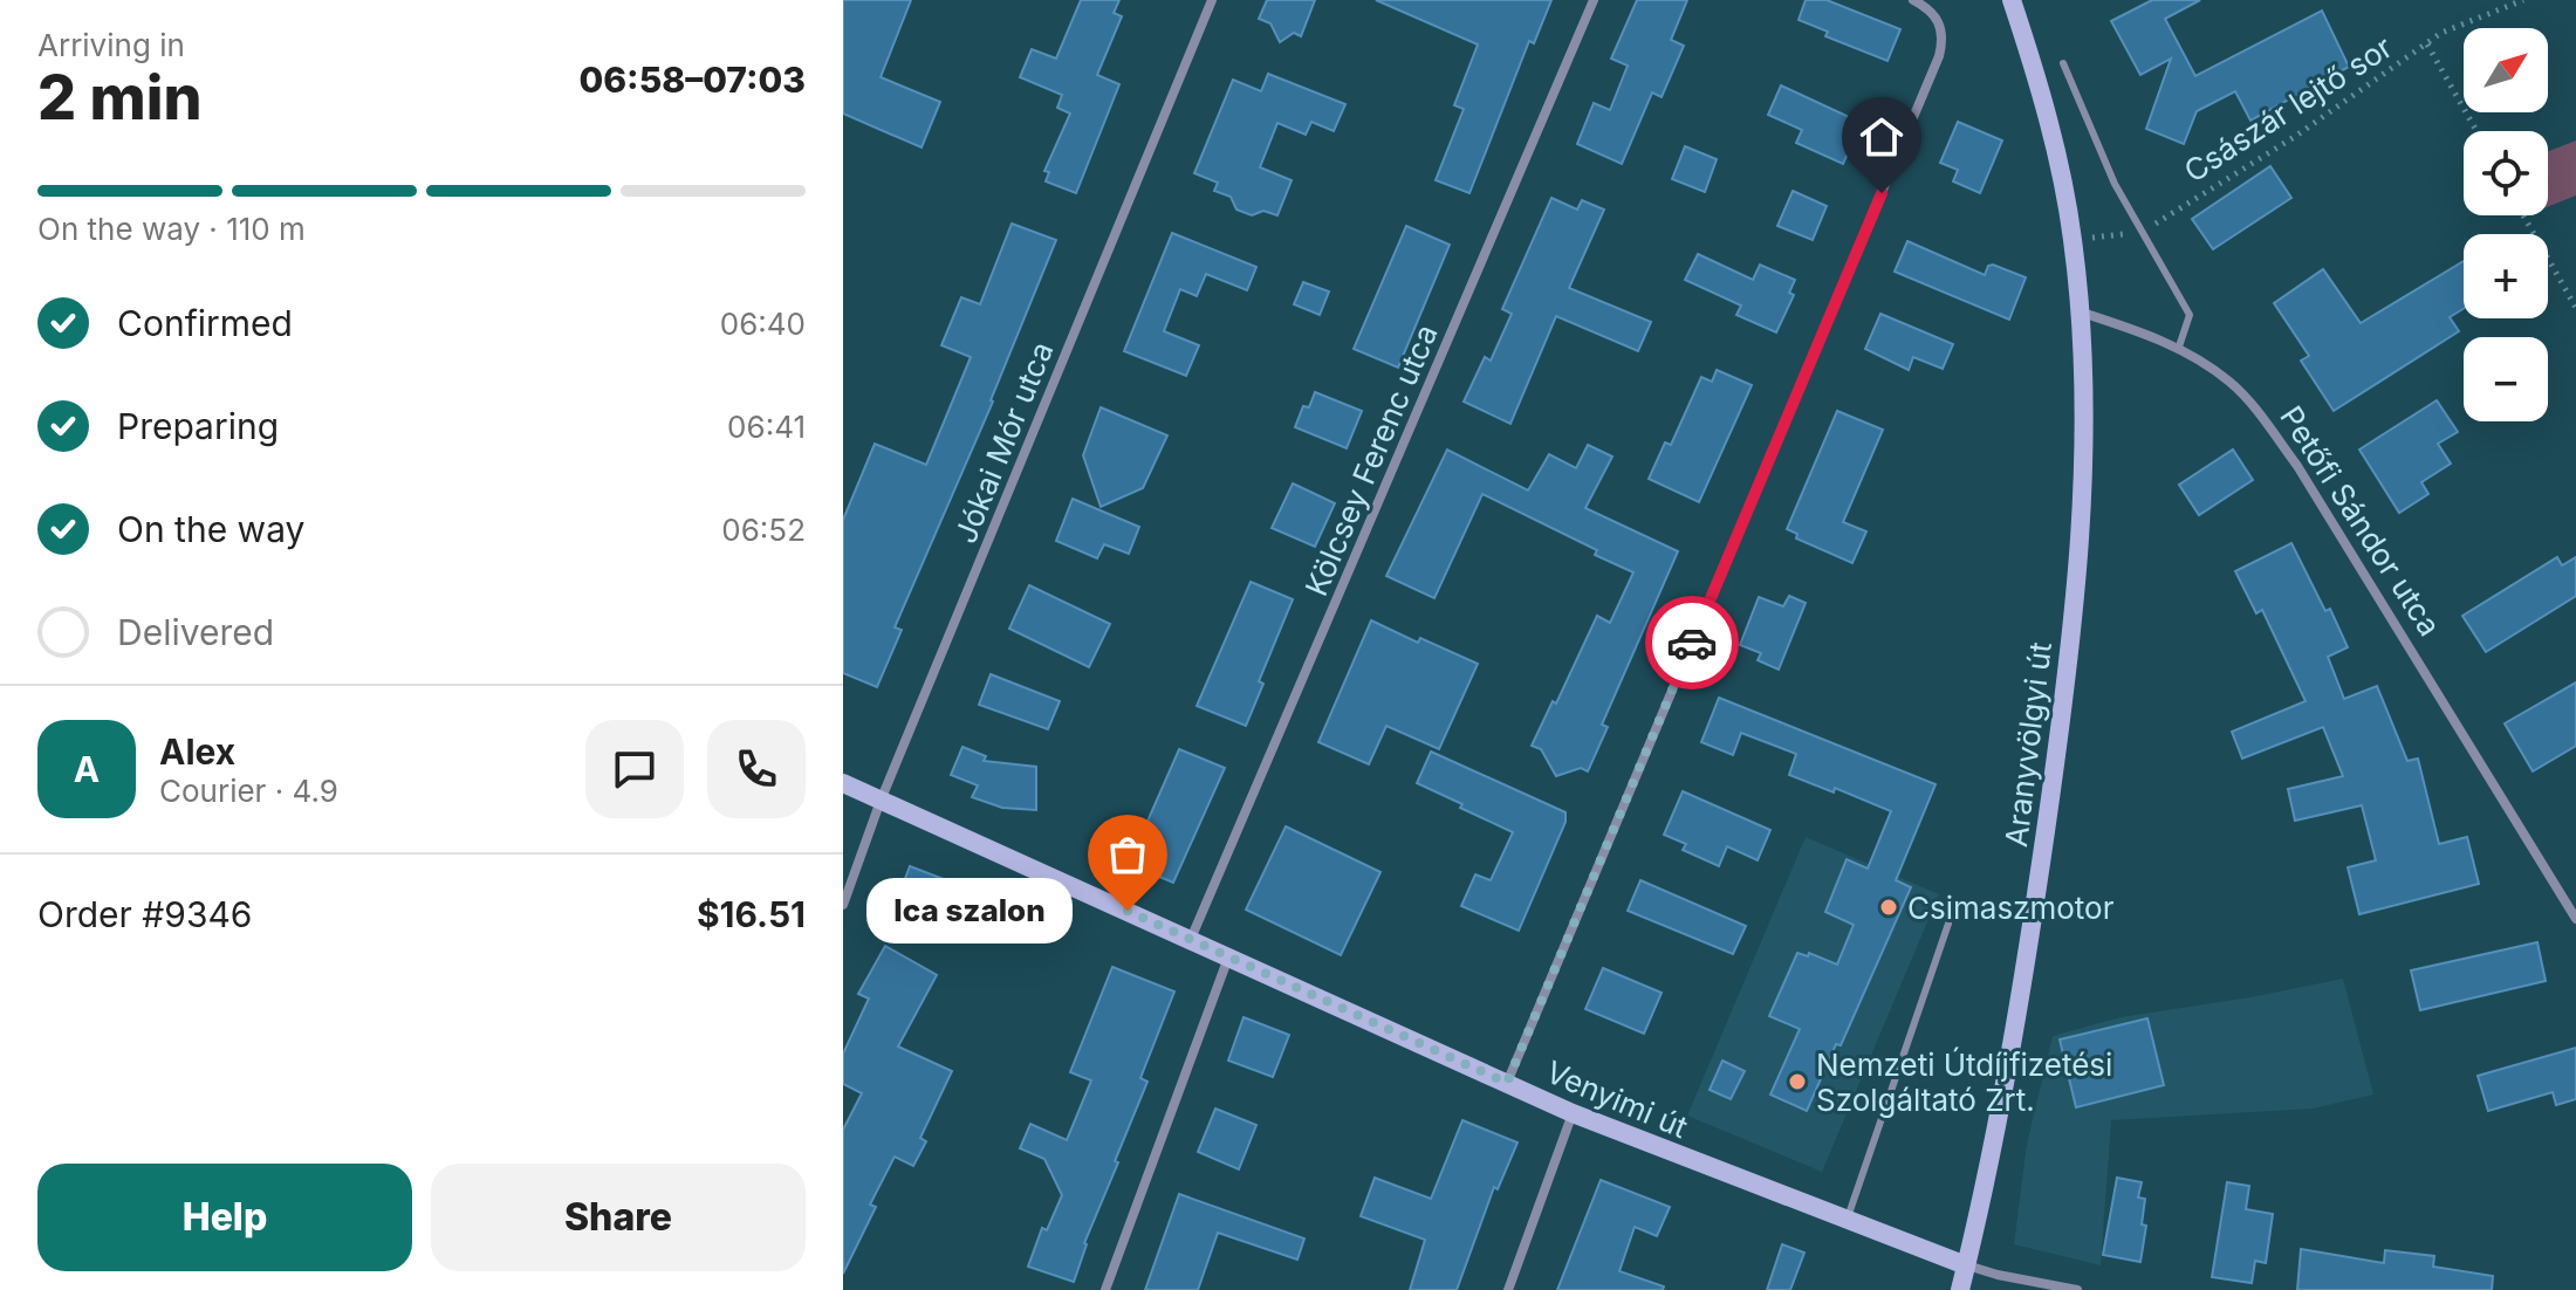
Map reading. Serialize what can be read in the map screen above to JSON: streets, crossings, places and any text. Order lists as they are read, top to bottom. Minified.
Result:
{"streets":{"street":["Jókai Mór utca","Kölcsey Ferenc utca","Petőfi Sándor utca","Aranyvölgyi út","Venyimi út"],"path":["Császár lejtő sor"]},"crossings":[["Jókai Mór utca","Venyimi út"],["Kölcsey Ferenc utca","Venyimi út"],["Petőfi Sándor utca","Aranyvölgyi út"],["Aranyvölgyi út","Venyimi út"]],"places":["Csimaszmotor","Ica szalon","Nemzeti Útdíjfizetési Szolgáltató Zrt."],"north":"top right","page":{"heading":["2 min","Arriving in","06:58–07:03"],"panel":["Alex","Courier · 4.9","Order #9346","$16.51"],"map_buttons":["+","−"],"bar":"On the way · 110 m","list":[["Confirmed","06:40"],["Preparing","06:41"],["On the way","06:52"],"Delivered"],"round":"A","bubble":"Ica szalon","buttons":["Help","Share"]}}
